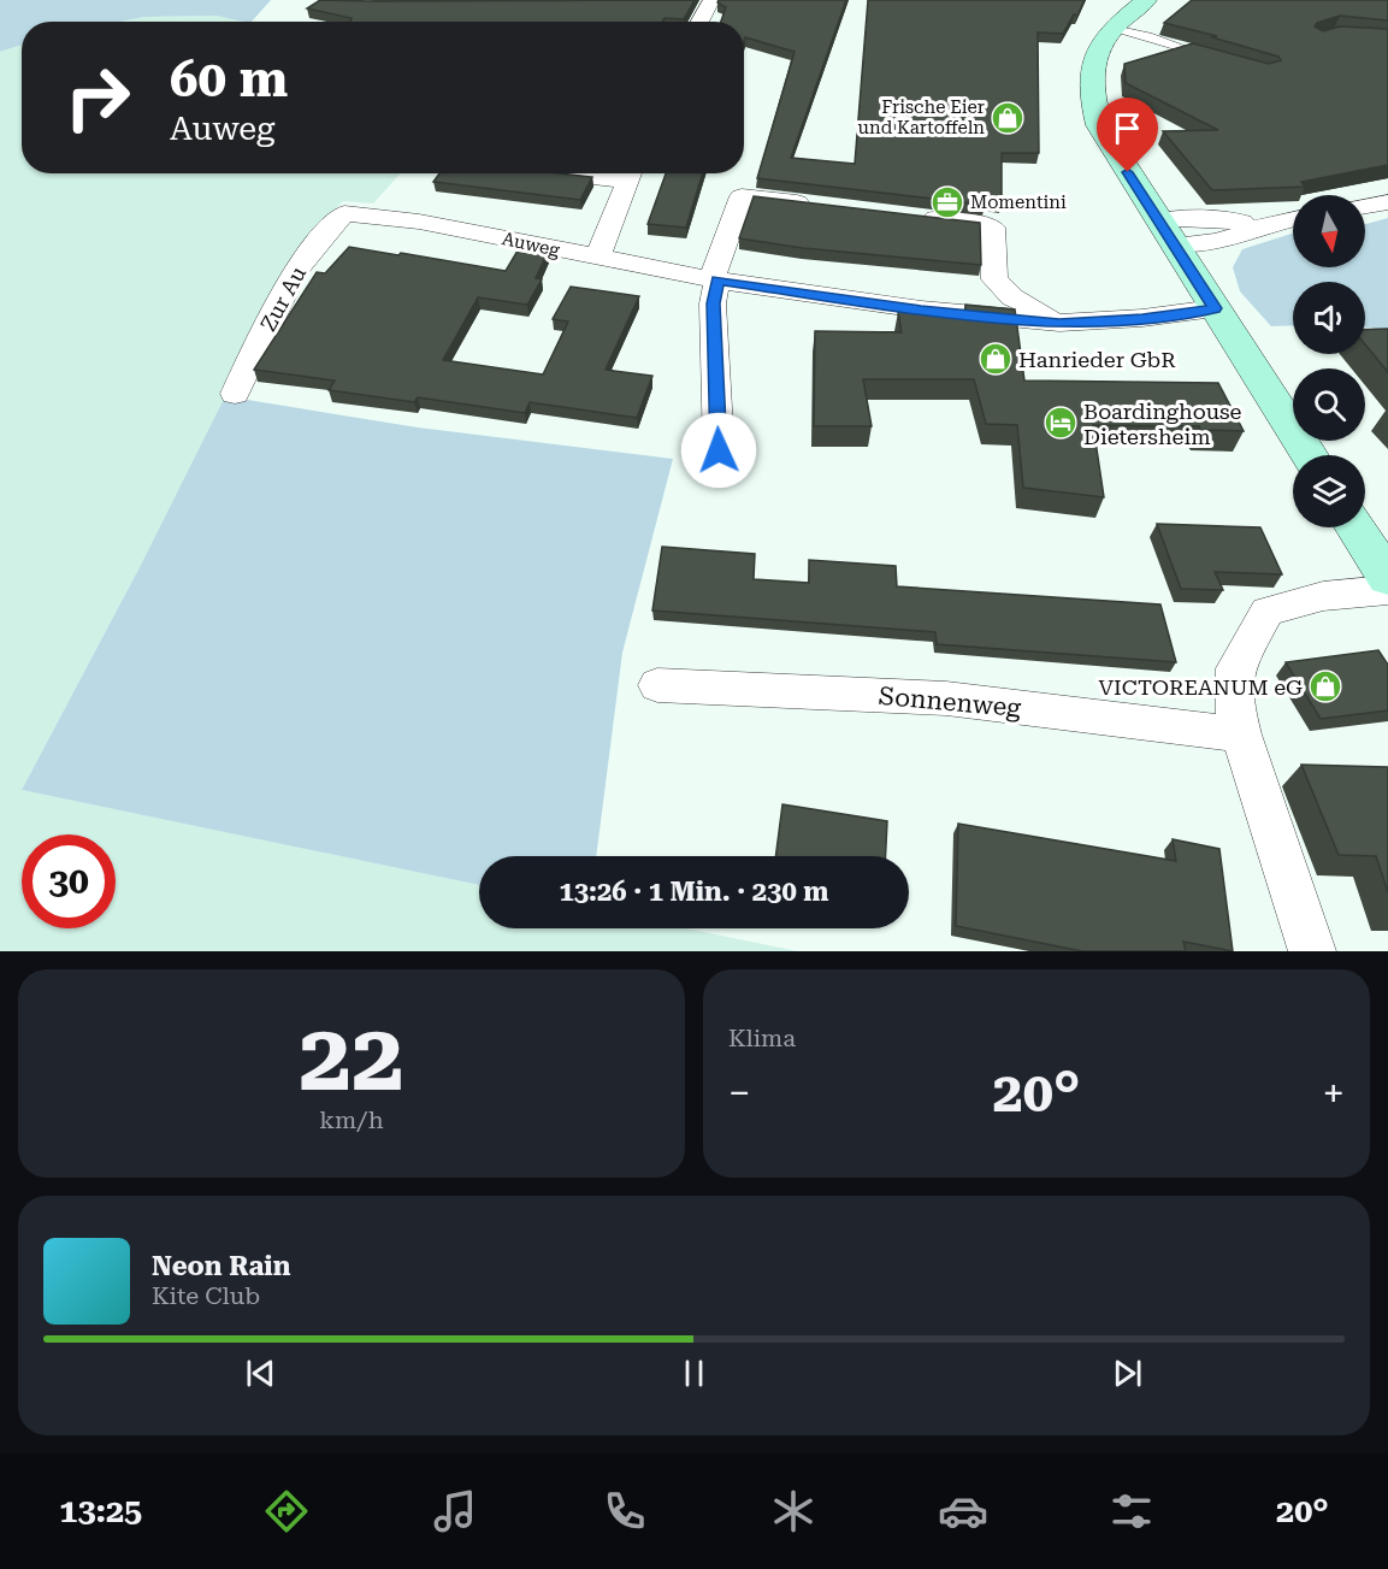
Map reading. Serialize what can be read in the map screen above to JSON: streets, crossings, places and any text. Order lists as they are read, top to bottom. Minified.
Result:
{"streets":{"street":["Auweg","Zur Au","Sonnenweg"]},"crossings":[["Auweg","Zur Au"]],"places":{"shop":["Frische Eier und Kartoffeln","Hanrieder GbR","VICTOREANUM eG"],"office":["Momentini"],"hotel":["Boardinghouse Dietersheim"]},"north":"bottom","page":{"turn":["60 m","Auweg"],"limit":"30","trip":"13:26 · 1 Min. · 230 m","tile":[["22","km/h"],"Klima"],"heat":["−","20°","+"],"song":["Neon Rain","Kite Club"],"tabs":["13:25","20°"]}}
